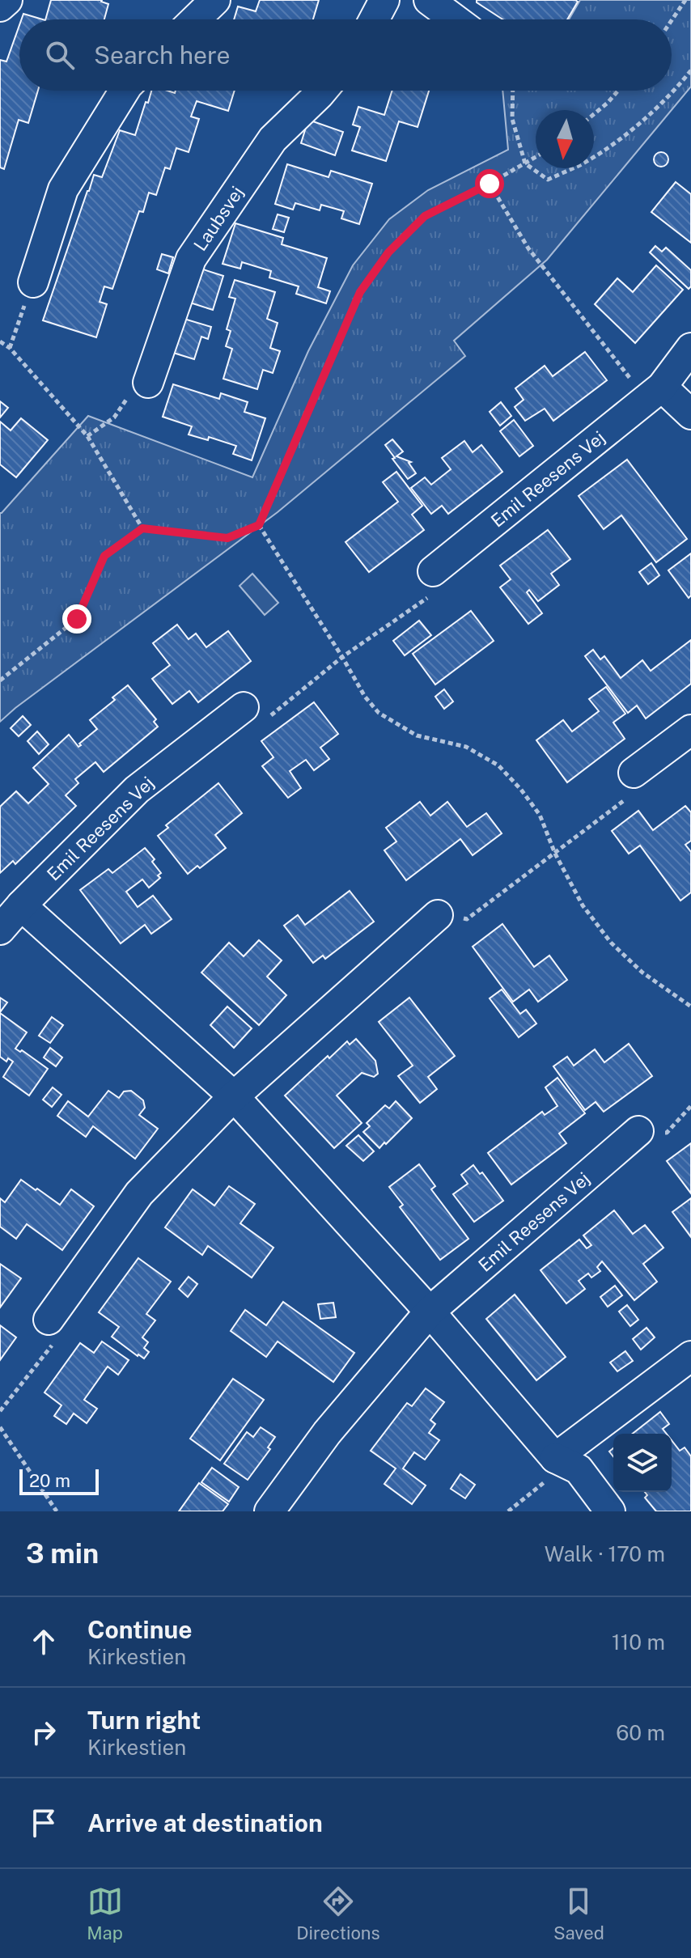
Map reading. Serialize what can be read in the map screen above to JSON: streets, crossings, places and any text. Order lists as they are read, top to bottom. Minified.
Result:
{"streets":{"street":["Laubsvej","Emil Reesens Vej"]},"scale_bar":"20 m","north":"bottom","page":{"search":"Search here","scale":"20 m","heading":["3 min","Walk · 170 m"],"list":[["Continue","Kirkestien","110 m"],["Turn right","Kirkestien","60 m"],"Arrive at destination"],"nav":["Map","Directions","Saved"]}}
